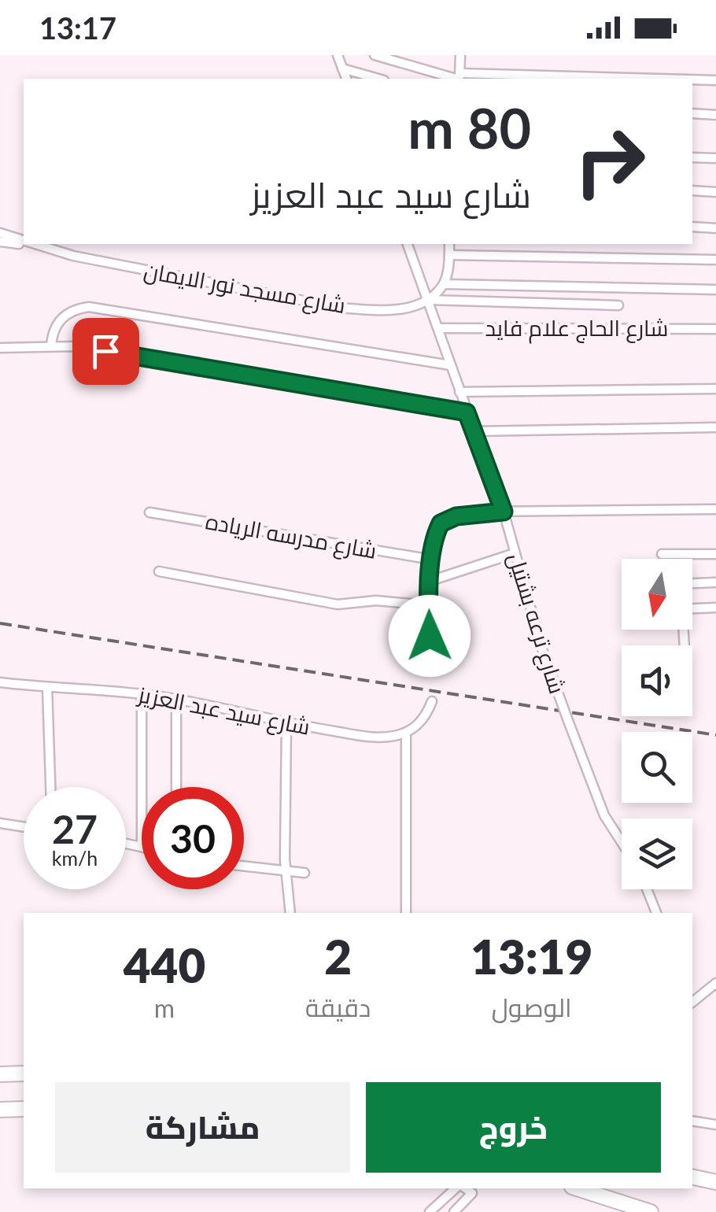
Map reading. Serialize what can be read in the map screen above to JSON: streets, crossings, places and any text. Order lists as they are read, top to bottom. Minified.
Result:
{"streets":{"street":["شارع مسجد نور الايمان","شارع الحاج علام فايد","شارع مدرسه الرياده","شارع ترعه بشتيل","شارع سيد عبد العزيز"]},"crossings":[["شارع مسجد نور الايمان","شارع ترعه بشتيل"],["شارع الحاج علام فايد","شارع ترعه بشتيل"]],"north":"bottom","page":{"status":"13:17","turn":["80 m","شارع سيد عبد العزيز"],"speed":"27 km/h","limit":"30","eta":["13:19","الوصول","2","دقيقة","440","m"],"buttons":["خروج","مشاركة"]}}
